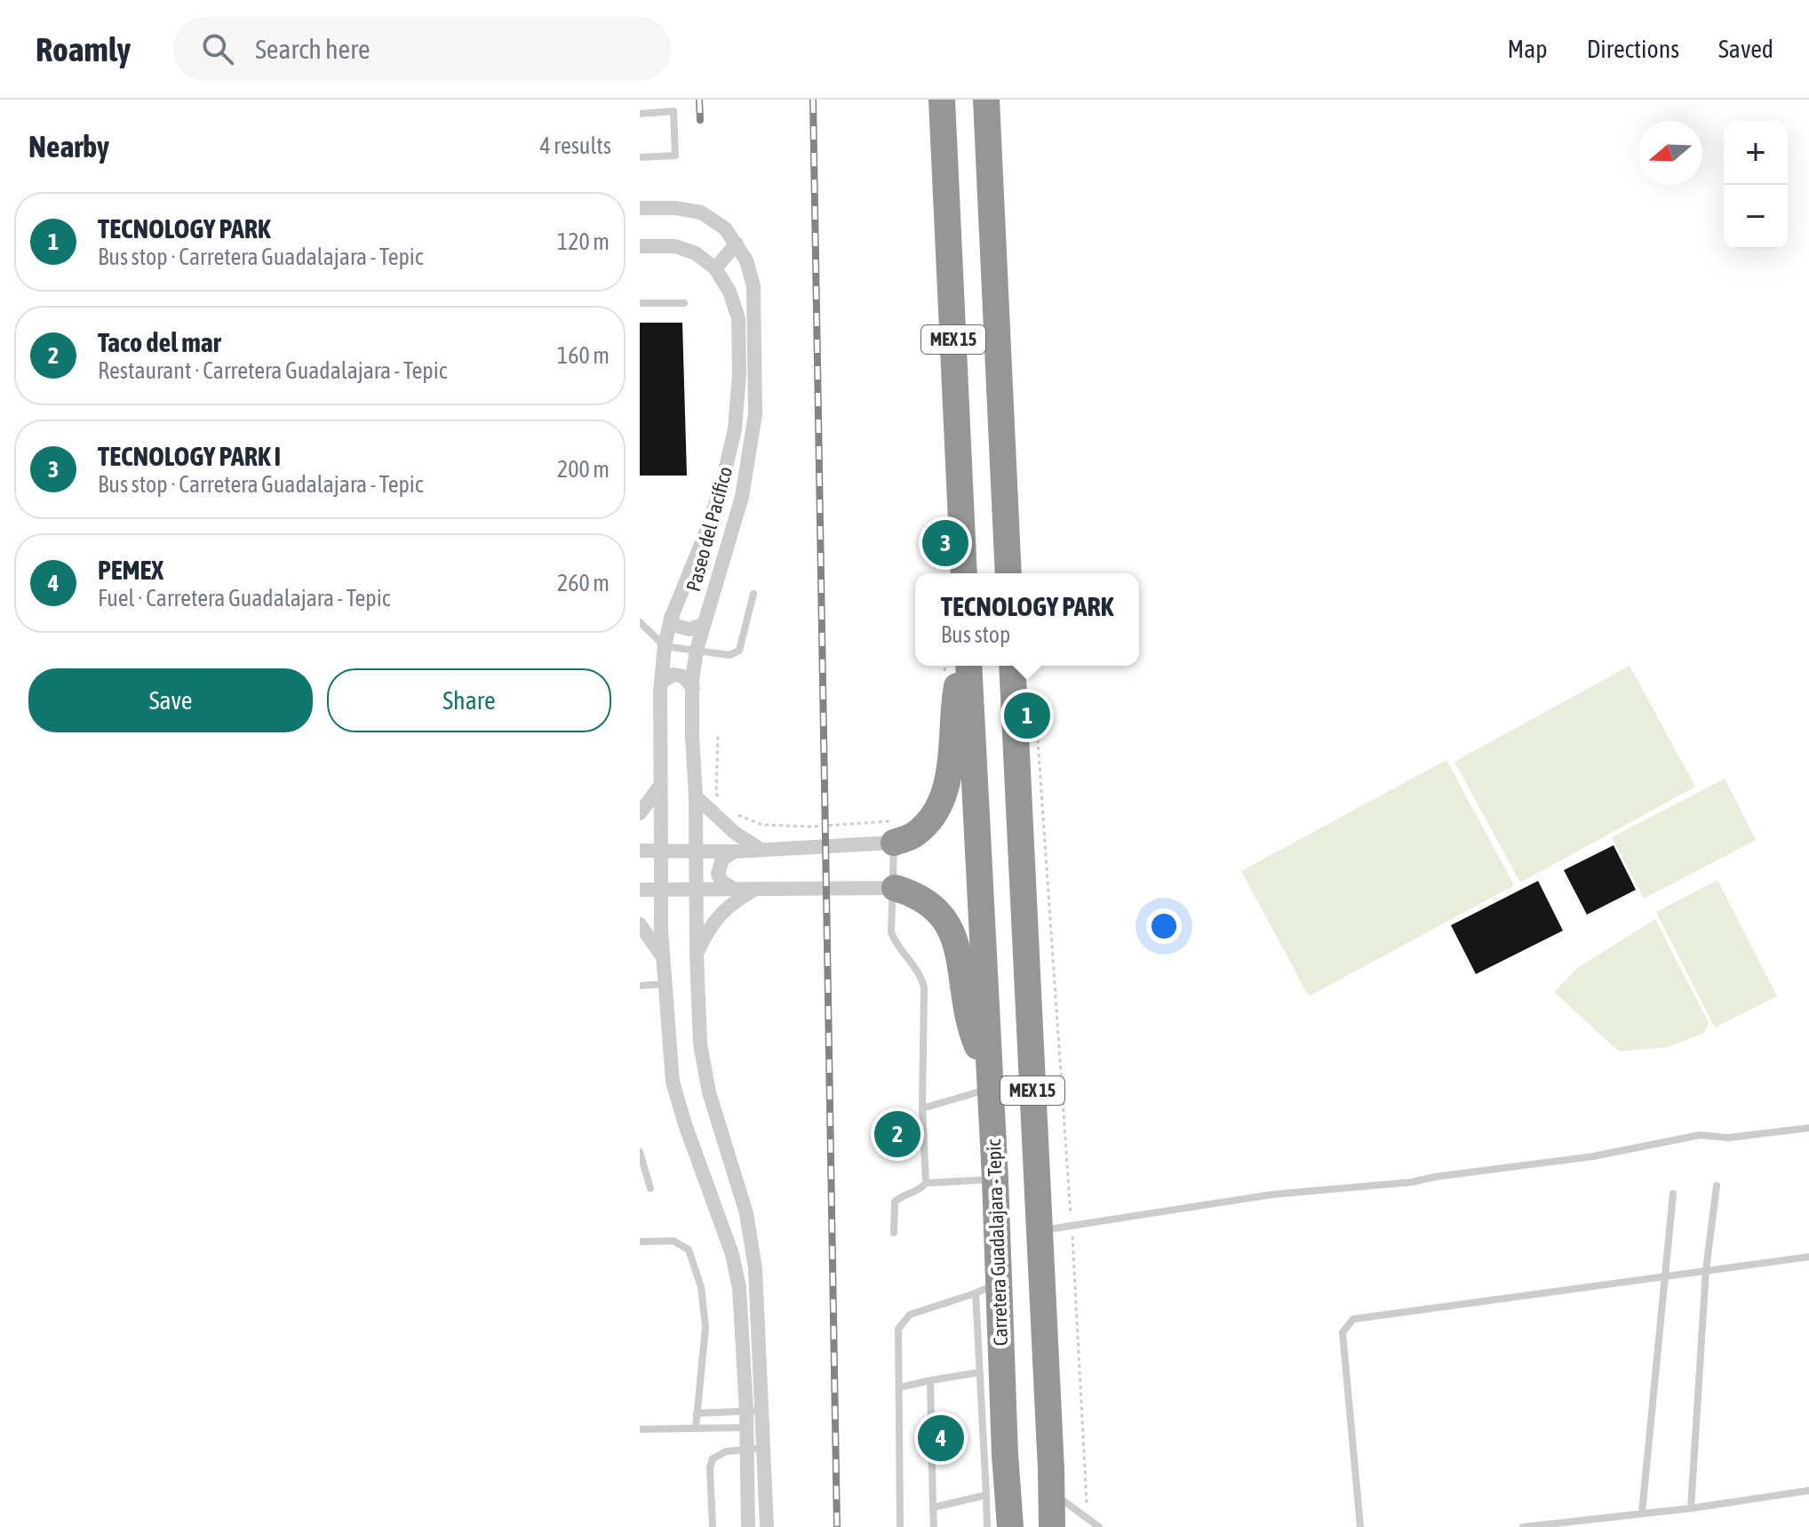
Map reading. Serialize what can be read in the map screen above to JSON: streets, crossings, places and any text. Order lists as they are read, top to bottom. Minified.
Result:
{"streets":{"highway":["MEX 15","Carretera Guadalajara - Tepic"],"street":["Paseo del Pacífico"]},"north":"left","page":{"header":"Roamly","search":"Search here","nav":["Map","Directions","Saved"],"heading":["Nearby","4 results"],"map_buttons":["+","−"],"list":[{"mark":"1","name":"TECNOLOGY PARK","note":"Bus stop · Carretera Guadalajara - Tepic","value":"120 m"},{"mark":"2","name":"Taco del mar","note":"Restaurant · Carretera Guadalajara - Tepic","value":"160 m"},{"mark":"3","name":"TECNOLOGY PARK I","note":"Bus stop · Carretera Guadalajara - Tepic","value":"200 m"},{"mark":"4","name":"PEMEX","note":"Fuel · Carretera Guadalajara - Tepic","value":"260 m"}],"pins":["3","1","2","4"],"popup":["TECNOLOGY PARK","Bus stop"],"buttons":["Save","Share"]}}
